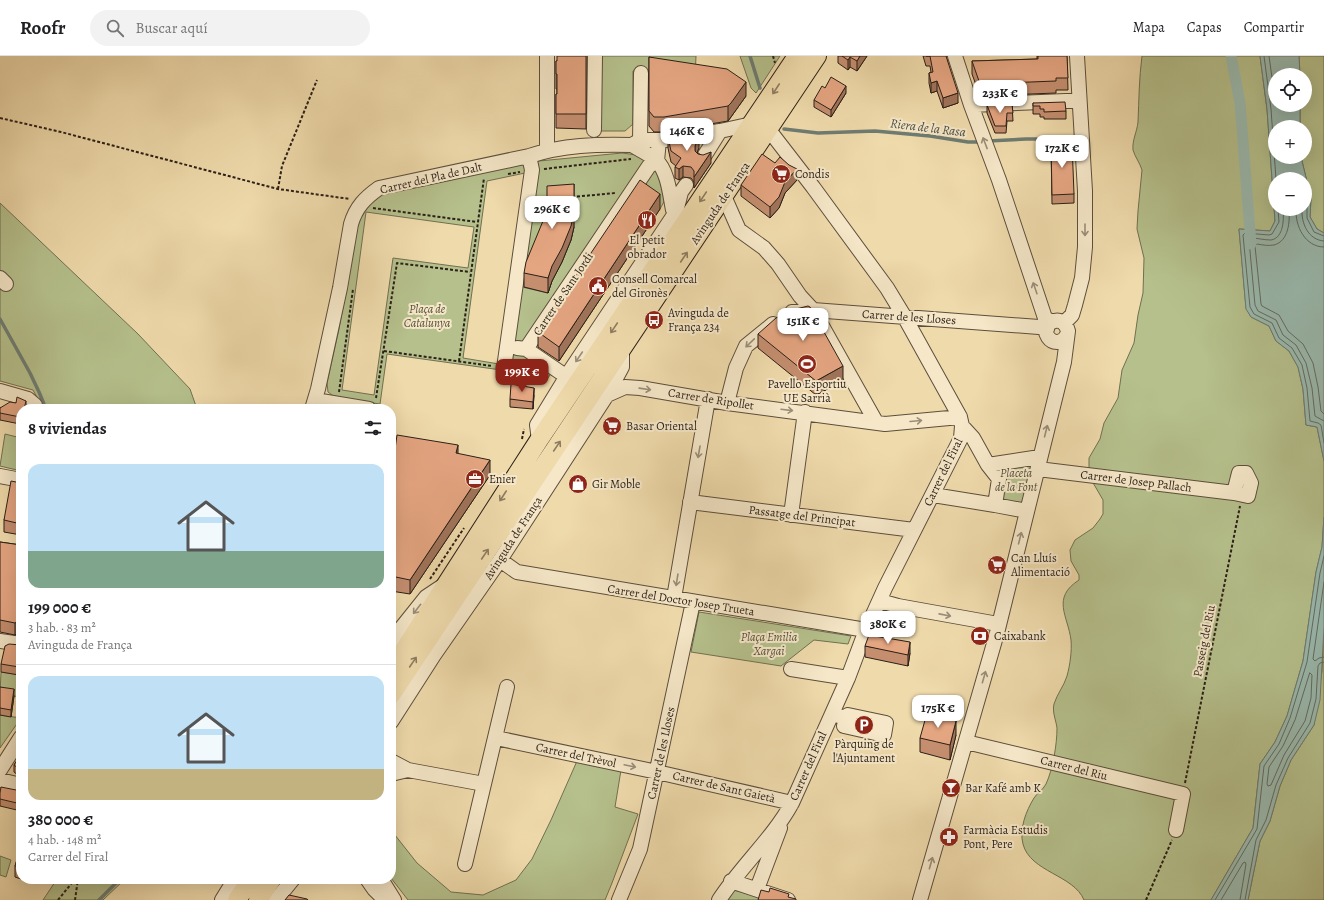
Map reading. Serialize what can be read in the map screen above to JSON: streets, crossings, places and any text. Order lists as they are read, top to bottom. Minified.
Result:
{"streets":{"main road":["Avinguda de França"],"street":["Carrer del Pla de Dalt","Carrer de Sant Jordi","Carrer de les Lloses","Carrer de Ripollet","Carrer del Firal","Carrer de Josep Pallach","Passatge del Principat","Carrer del Doctor Josep Trueta","Carrer del Trèvol","Carrer del Riu","Carrer de Sant Gaietà"],"path":["Passeig del Riu"]},"crossings":[["Avinguda de França","Carrer de Ripollet"],["Avinguda de França","Carrer del Doctor Josep Trueta"],["Carrer de les Lloses","Carrer de Ripollet"],["Carrer de les Lloses","Carrer del Doctor Josep Trueta"],["Carrer de les Lloses","Carrer del Trèvol"],["Carrer de les Lloses","Carrer de Sant Gaietà"],["Carrer de Ripollet","Carrer del Firal"],["Carrer del Firal","Passatge del Principat"],["Carrer del Firal","Carrer del Doctor Josep Trueta"],["Carrer del Firal","Carrer de Sant Gaietà"],["Carrer de Josep Pallach","Passeig del Riu"],["Passeig del Riu","Carrer del Riu"],["Carrer del Trèvol","Carrer de Sant Gaietà"]],"one_way":["Carrer de Ripollet","Carrer del Trèvol"],"water":["Riera de la Rasa"],"parks":["Plaça de Catalunya","Placeta de la Font","Plaça Emilia Xargai"],"places":{"supermarket":["Condis","Basar Oriental","Can Lluís Alimentació"],"restaurant":["El petit obrador"],"public building":["Consell Comarcal del Gironès"],"bus stop":["Avinguda de França 234"],"sports":["Pavello Esportiu UE Sarrià"],"office":["Enier"],"shop":["Gir Moble"],"bank":["Caixabank"],"parking":["Pàrquing de l'Ajuntament"],"bar":["Bar Kafé amb K"],"pharmacy":["Farmàcia Estudis Pont, Pere"]},"page":{"header":"Roofr","search":"Buscar aquí","nav":["Mapa","Capas","Compartir"],"map_buttons":["+","−"],"price":["233K €","146K €","172K €","296K €","151K €","199K €","380K €","175K €"],"heading":"8 viviendas","list":[{"name":"199 000 €","note":"3 hab. · 83 m² · Avinguda de França"},{"name":"380 000 €","note":"4 hab. · 148 m² · Carrer del Firal"}]}}
